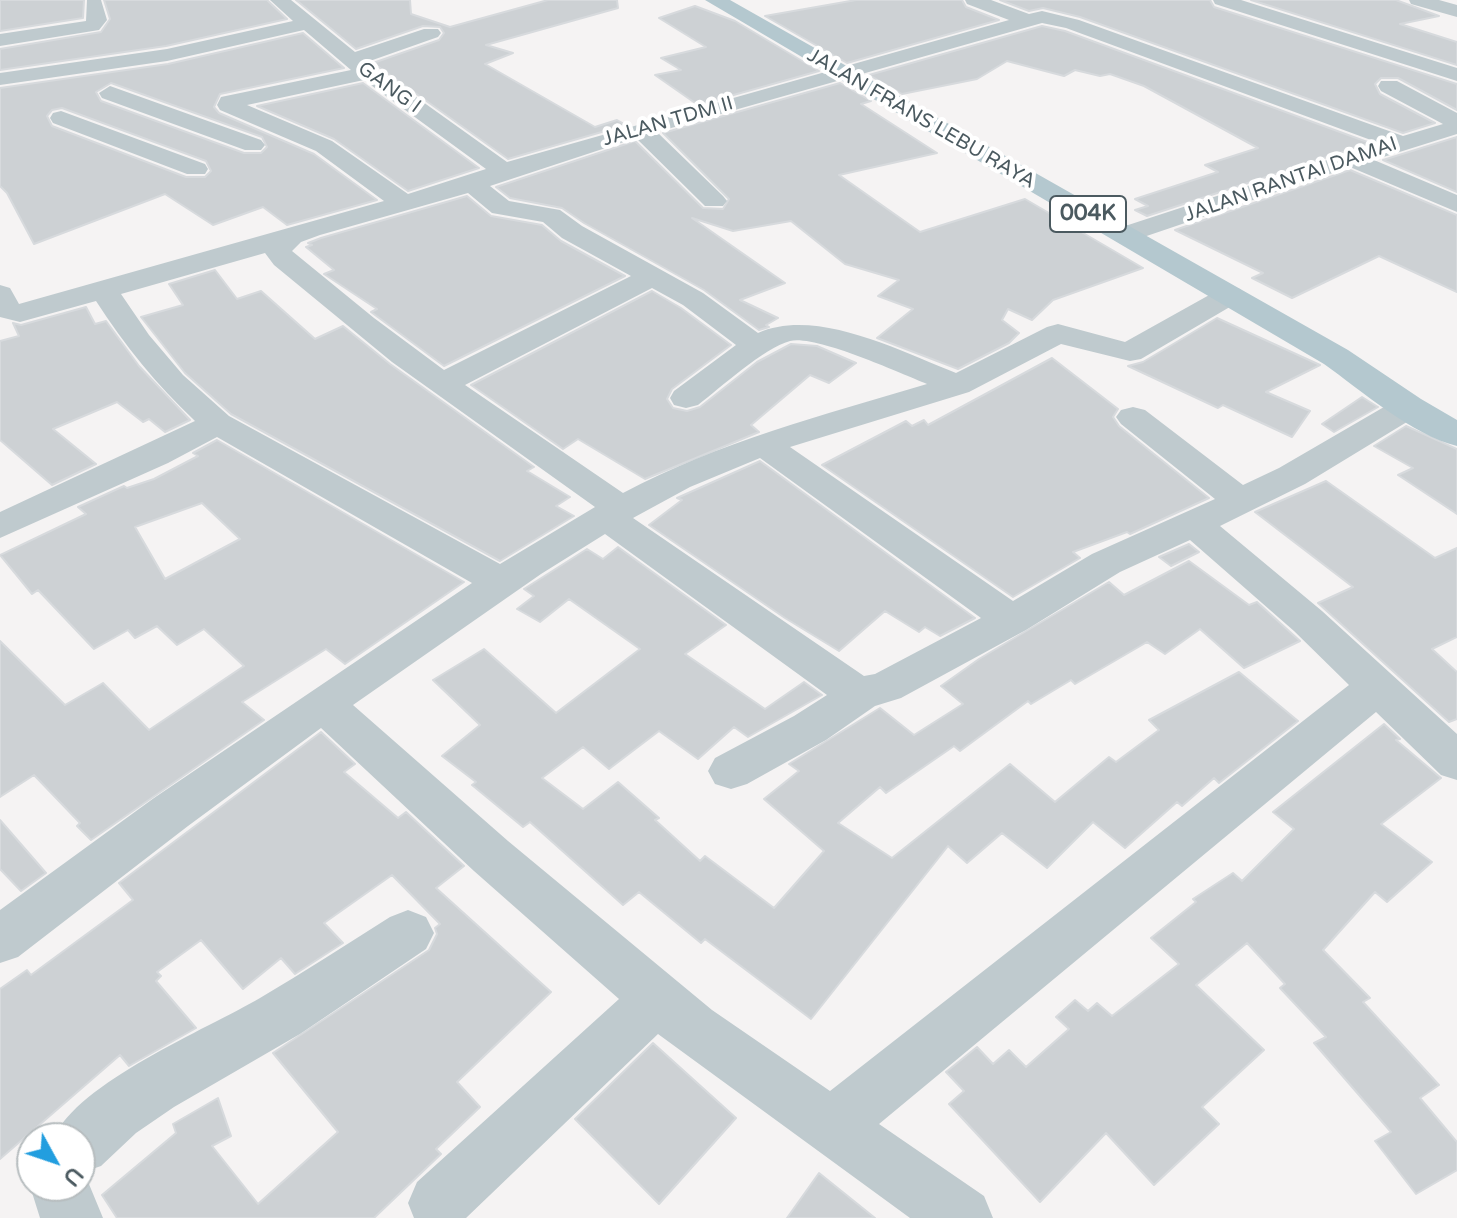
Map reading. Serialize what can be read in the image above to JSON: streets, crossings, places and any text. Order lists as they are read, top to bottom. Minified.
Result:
{"streets":{"main road":["JALAN FRANS LEBU RAYA","004K"],"street":["GANG I","JALAN TDM II","JALAN RANTAI DAMAI"]},"crossings":[["GANG I","JALAN TDM II"],["JALAN FRANS LEBU RAYA","JALAN TDM II"],["JALAN FRANS LEBU RAYA","JALAN RANTAI DAMAI"]],"north":"bottom right"}
